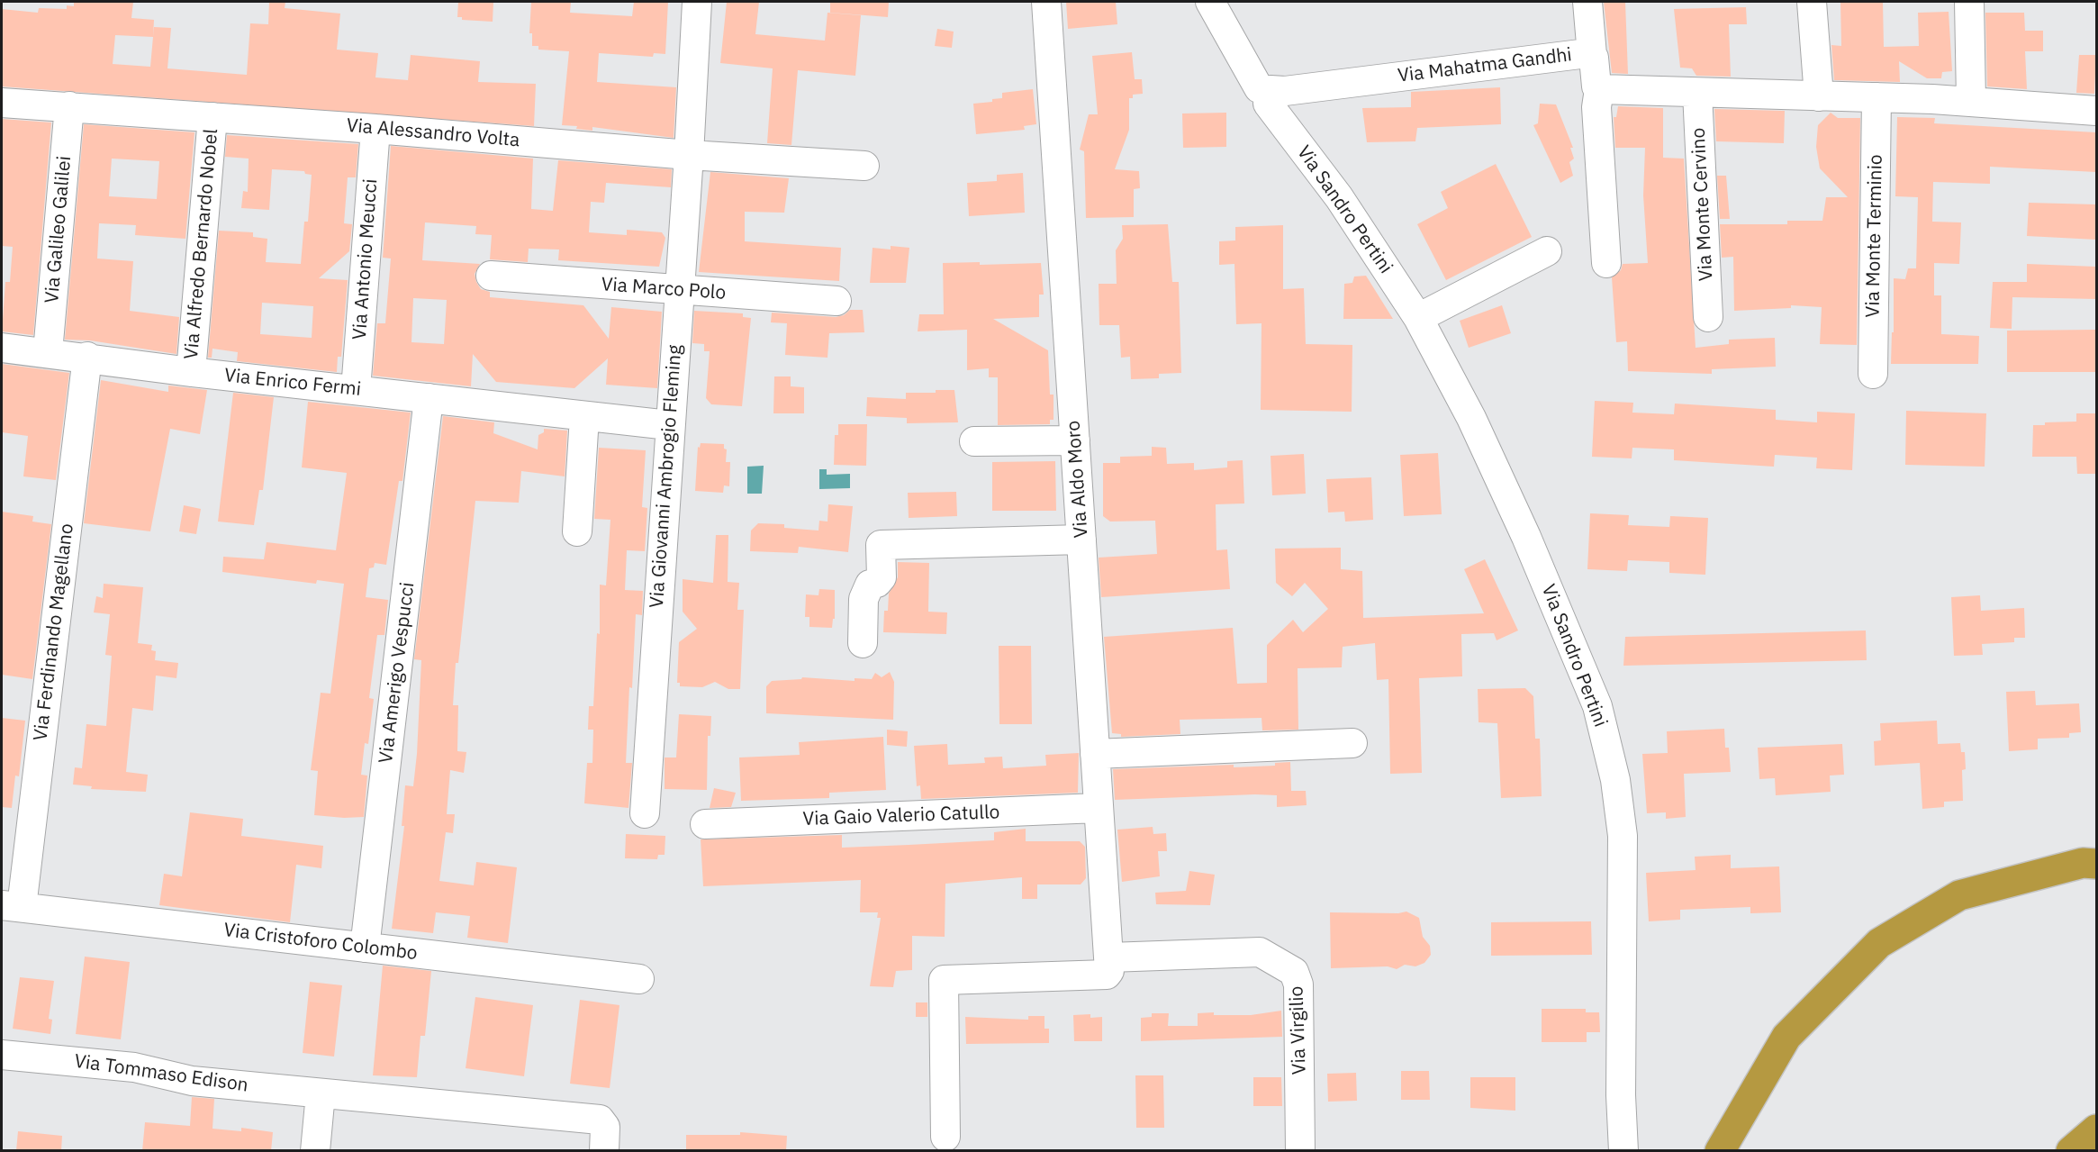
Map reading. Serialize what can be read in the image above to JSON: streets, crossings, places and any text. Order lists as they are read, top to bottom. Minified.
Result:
{"streets":{"street":["Via Mahatma Gandhi","Via Alessandro Volta","Via Monte Cervino","Via Sandro Pertini","Via Galileo Galilei","Via Monte Terminio","Via Alfredo Bernardo Nobel","Via Antonio Meucci","Via Marco Polo","Via Enrico Fermi","Via Giovanni Ambrogio Fleming","Via Aldo Moro","Via Ferdinando Magellano","Via Amerigo Vespucci","Via Gaio Valerio Catullo","Via Cristoforo Colombo","Via Virgilio","Via Tommaso Edison"]},"crossings":[["Via Mahatma Gandhi","Via Sandro Pertini"],["Via Alessandro Volta","Via Galileo Galilei"],["Via Alessandro Volta","Via Alfredo Bernardo Nobel"],["Via Alessandro Volta","Via Antonio Meucci"],["Via Alessandro Volta","Via Giovanni Ambrogio Fleming"],["Via Galileo Galilei","Via Enrico Fermi"],["Via Alfredo Bernardo Nobel","Via Enrico Fermi"],["Via Antonio Meucci","Via Enrico Fermi"],["Via Marco Polo","Via Giovanni Ambrogio Fleming"],["Via Enrico Fermi","Via Giovanni Ambrogio Fleming"],["Via Enrico Fermi","Via Ferdinando Magellano"],["Via Enrico Fermi","Via Amerigo Vespucci"],["Via Aldo Moro","Via Gaio Valerio Catullo"],["Via Aldo Moro","Via Virgilio"],["Via Ferdinando Magellano","Via Cristoforo Colombo"],["Via Amerigo Vespucci","Via Cristoforo Colombo"]]}
